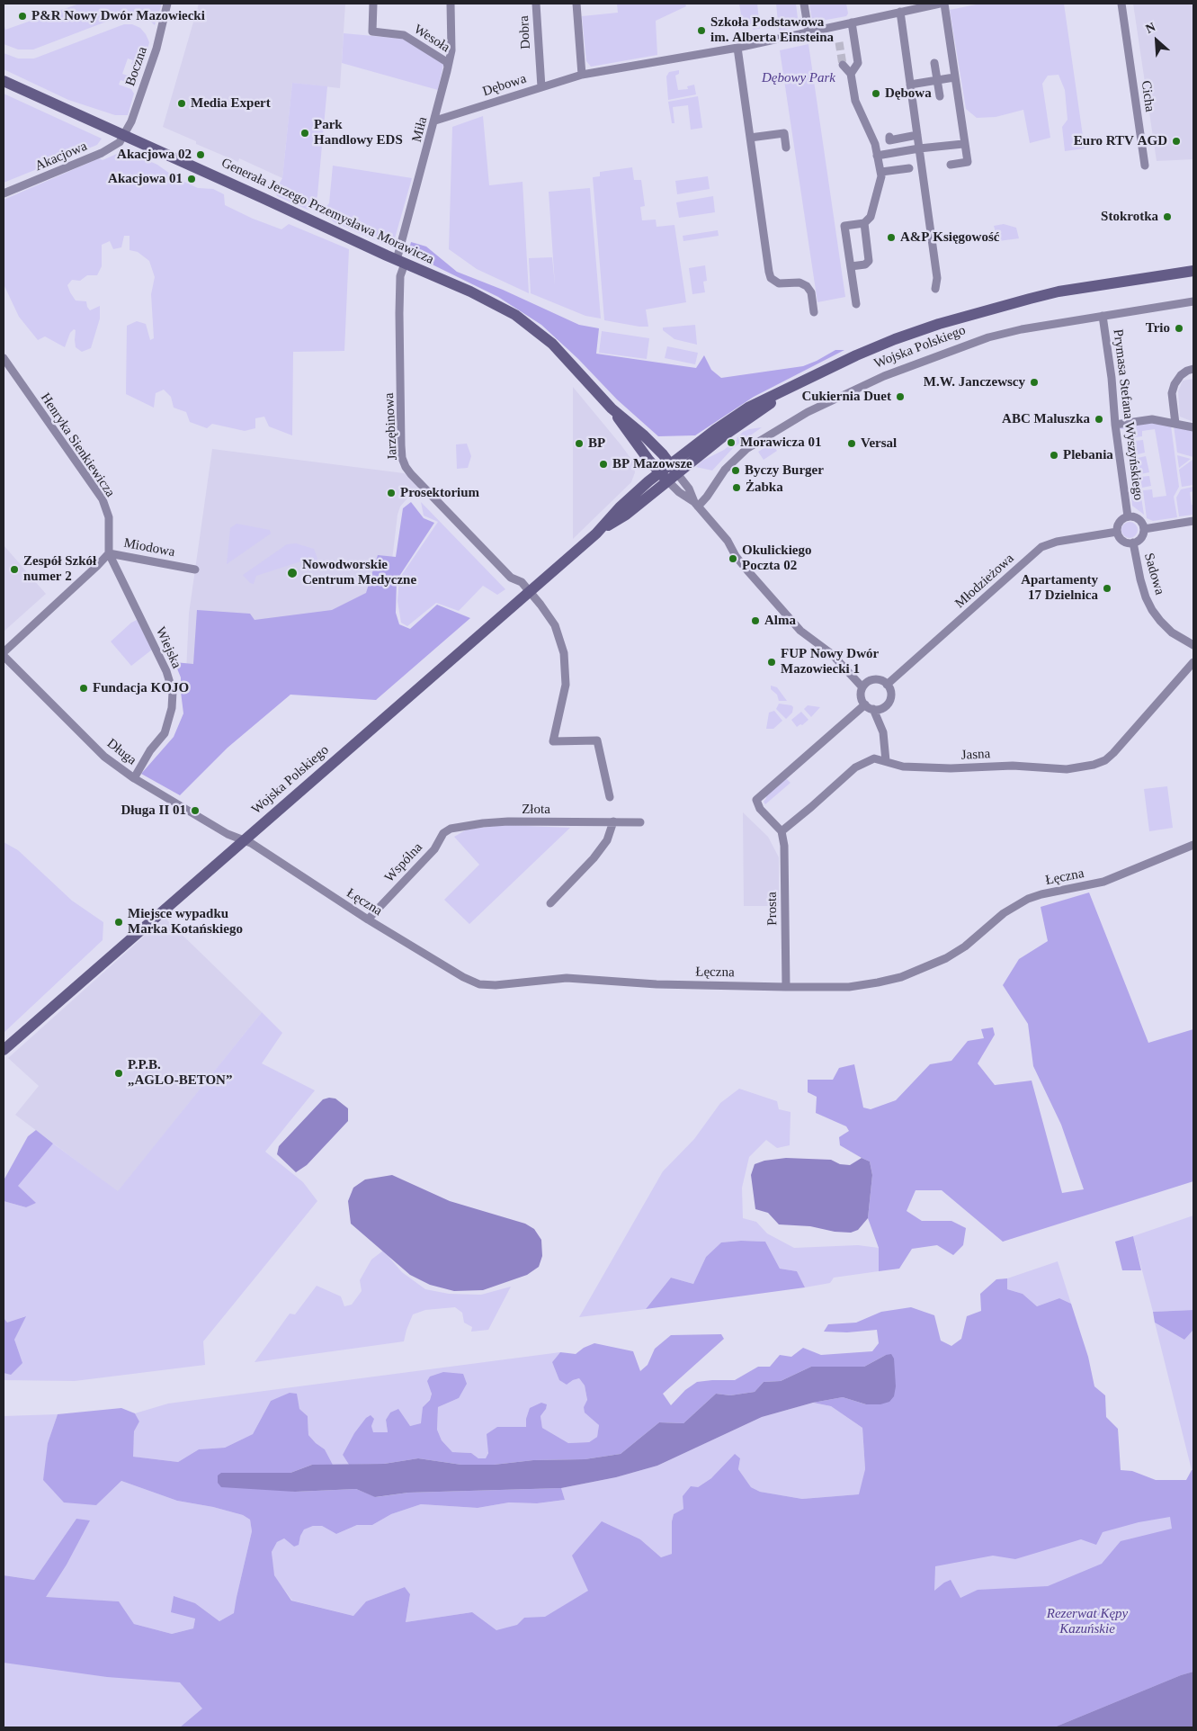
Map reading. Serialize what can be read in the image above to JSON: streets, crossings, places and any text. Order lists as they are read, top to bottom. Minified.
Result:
{"streets":{"main road":["Generała Jerzego Przemysława Morawicza","Wojska Polskiego"],"street":["Dobra","Wesoła","Boczna","Dębowa","Cicha","Miła","Akacjowa","Prymasa Stefana Wyszyńskiego","Jarzębinowa","Henryka Sienkiewicza","Miodowa","Sadowa","Młodzieżowa","Wiejska","Długa","Jasna","Złota","Wspólna","Łęczna","Prosta"]},"crossings":[["Dobra","Dębowa"],["Wesoła","Miła"],["Boczna","Akacjowa"],["Boczna","Generała Jerzego Przemysława Morawicza"],["Dębowa","Miła"],["Miła","Generała Jerzego Przemysława Morawicza"],["Miła","Jarzębinowa"],["Akacjowa","Generała Jerzego Przemysława Morawicza"],["Generała Jerzego Przemysława Morawicza","Wojska Polskiego"],["Generała Jerzego Przemysława Morawicza","Jarzębinowa"],["Wojska Polskiego","Prymasa Stefana Wyszyńskiego"],["Wojska Polskiego","Jarzębinowa"],["Wojska Polskiego","Długa"],["Wojska Polskiego","Łęczna"],["Prymasa Stefana Wyszyńskiego","Sadowa"],["Prymasa Stefana Wyszyńskiego","Młodzieżowa"],["Henryka Sienkiewicza","Miodowa"],["Henryka Sienkiewicza","Wiejska"],["Miodowa","Wiejska"],["Sadowa","Młodzieżowa"],["Wiejska","Długa"],["Długa","Łęczna"],["Jasna","Prosta"],["Złota","Wspólna"],["Wspólna","Łęczna"],["Łęczna","Prosta"]],"parks":["Dębowy Park","Rezerwat Kępy Kazuńskie"],"places":["P&R Nowy Dwór Mazowiecki","Szkoła Podstawowa im. Alberta Einsteina","Dębowa","Media Expert","Park Handlowy EDS","Euro RTV AGD","Akacjowa 02","Akacjowa 01","Stokrotka","A&P Księgowość","Trio","M.W. Janczewscy","Cukiernia Duet","ABC Maluszka","Morawicza 01","BP","Versal","Plebania","BP Mazowsze","Byczy Burger","Żabka","Prosektorium","Okulickiego Poczta 02","Zespół Szkół numer 2","Nowodworskie Centrum Medyczne","Apartamenty 17 Dzielnica","Alma","FUP Nowy Dwór Mazowiecki 1","Fundacja KOJO","Długa II 01","Miejsce wypadku Marka Kotańskiego","P.P.B. „AGLO-BETON”"],"north":"top left"}
